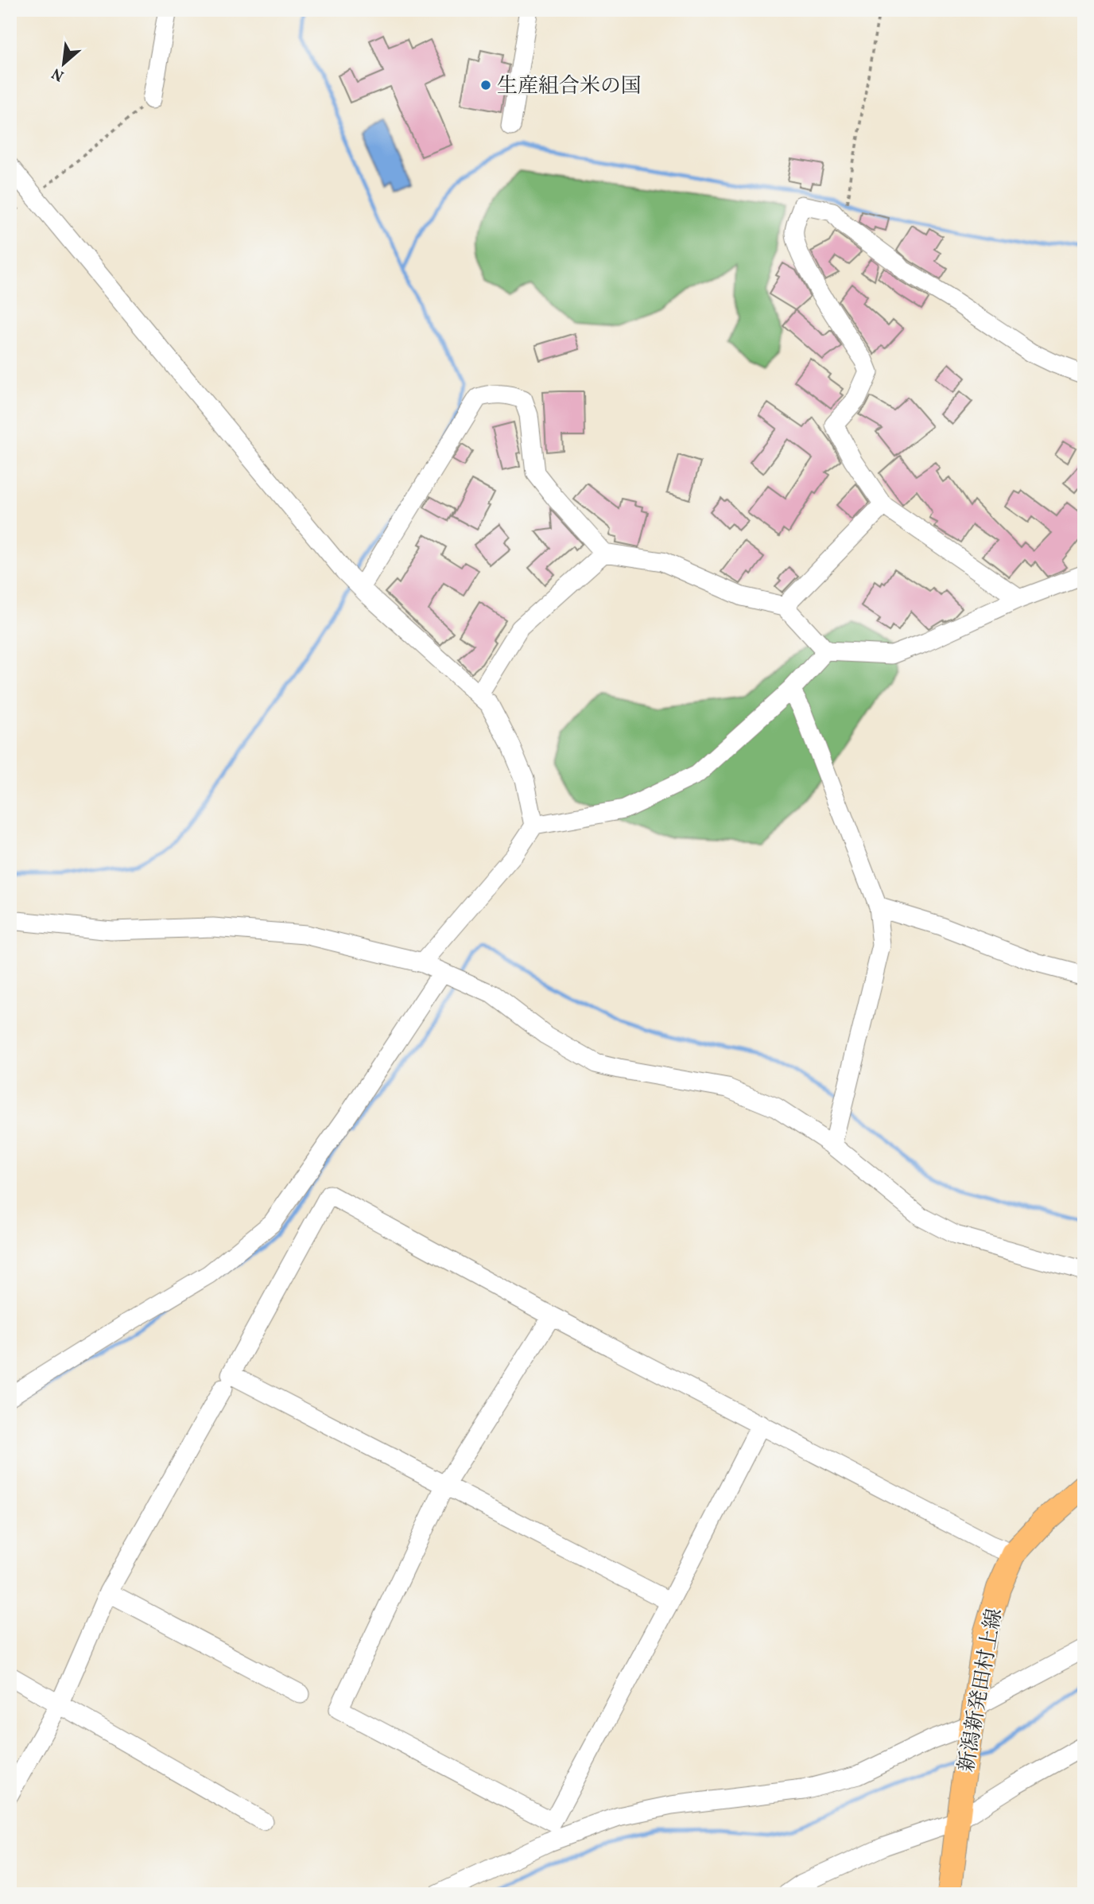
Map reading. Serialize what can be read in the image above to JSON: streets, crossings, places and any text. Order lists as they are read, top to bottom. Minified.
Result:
{"streets":{"main road":["新潟新発田村上線"]},"places":["生産組合米の国"],"north":"bottom left"}
